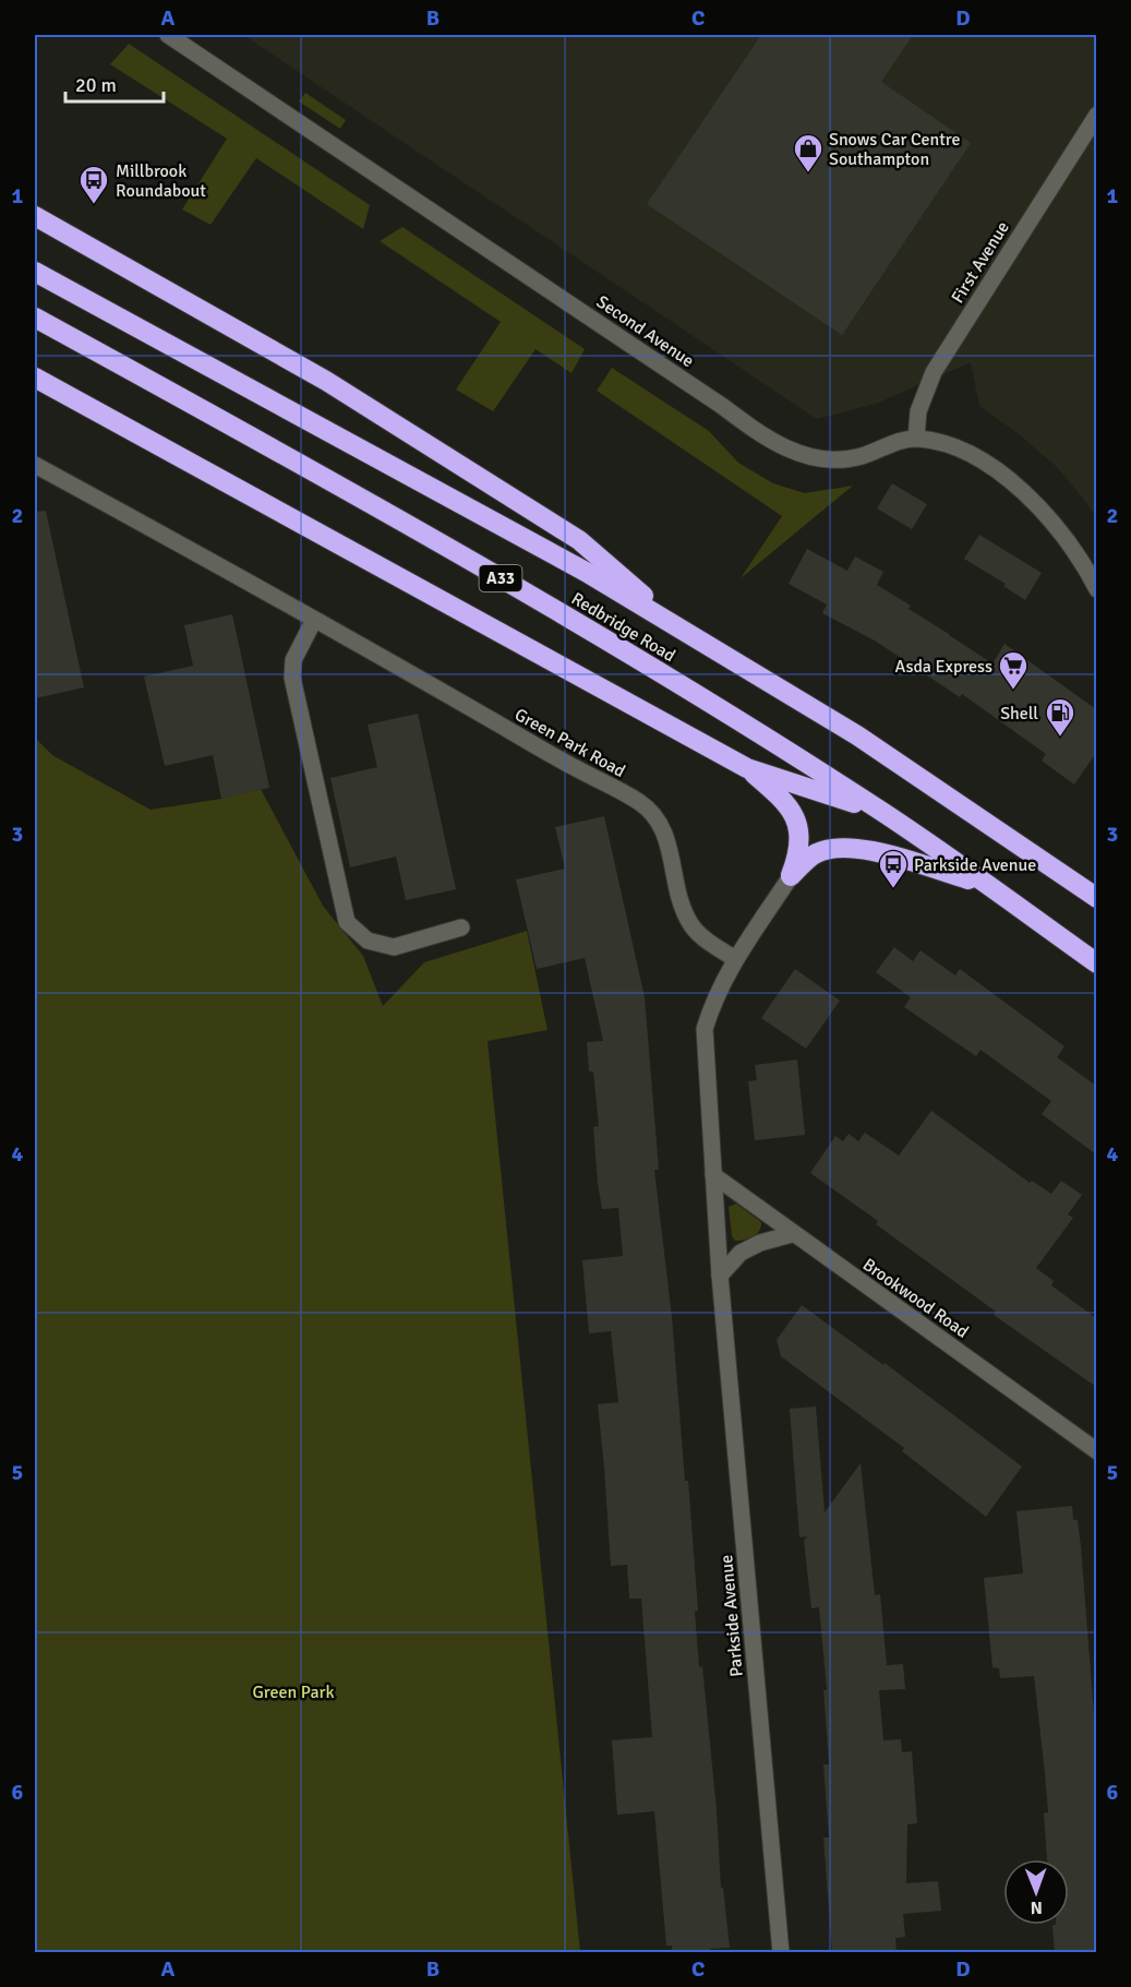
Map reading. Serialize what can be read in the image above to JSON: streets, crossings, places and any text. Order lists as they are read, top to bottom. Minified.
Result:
{"streets":{"highway":["A33","Redbridge Road"],"street":["First Avenue","Second Avenue","Green Park Road","Brookwood Road","Parkside Avenue"]},"crossings":[["First Avenue","Second Avenue"],["A33","Redbridge Road"],["Green Park Road","Parkside Avenue"],["Brookwood Road","Parkside Avenue"]],"parks":["Green Park"],"places":{"shop":["Snows Car Centre Southampton"],"bus stop":["Millbrook Roundabout","Parkside Avenue"],"supermarket":["Asda Express"],"fuel station":["Shell"]},"scale_bar":"20 m","north":"bottom","grid":{"columns":["A","B","C","D"],"rows":["1","2","3","4","5","6"]}}
